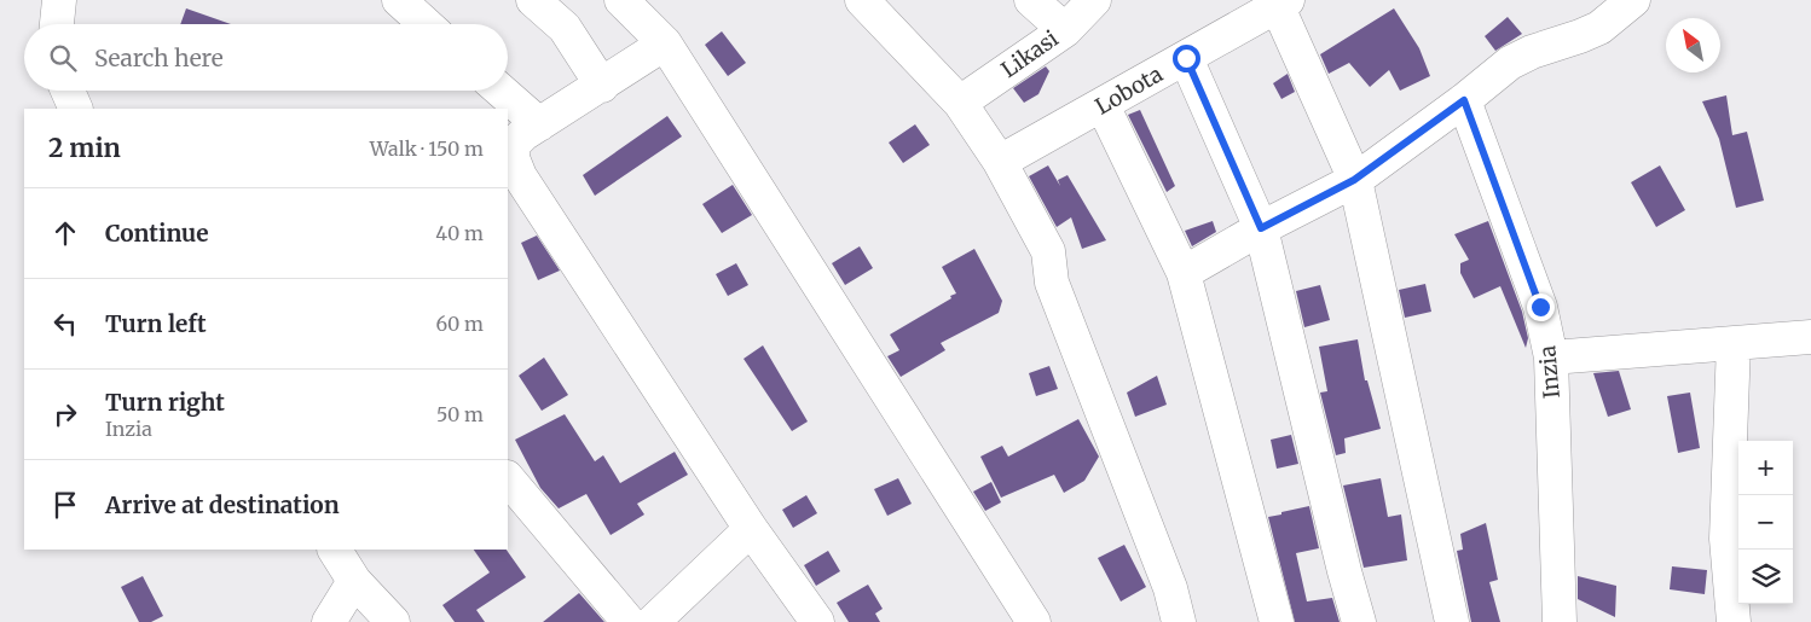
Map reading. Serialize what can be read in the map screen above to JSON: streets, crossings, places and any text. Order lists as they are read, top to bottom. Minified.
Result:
{"streets":{"lane":["Likasi","Lobota","Inzia"]},"north":"top left","page":{"search":"Search here","heading":["2 min","Walk · 150 m"],"list":[["Continue","40 m"],["Turn left","60 m"],["Turn right","Inzia","50 m"],"Arrive at destination"],"map_buttons":["+","−"]}}
